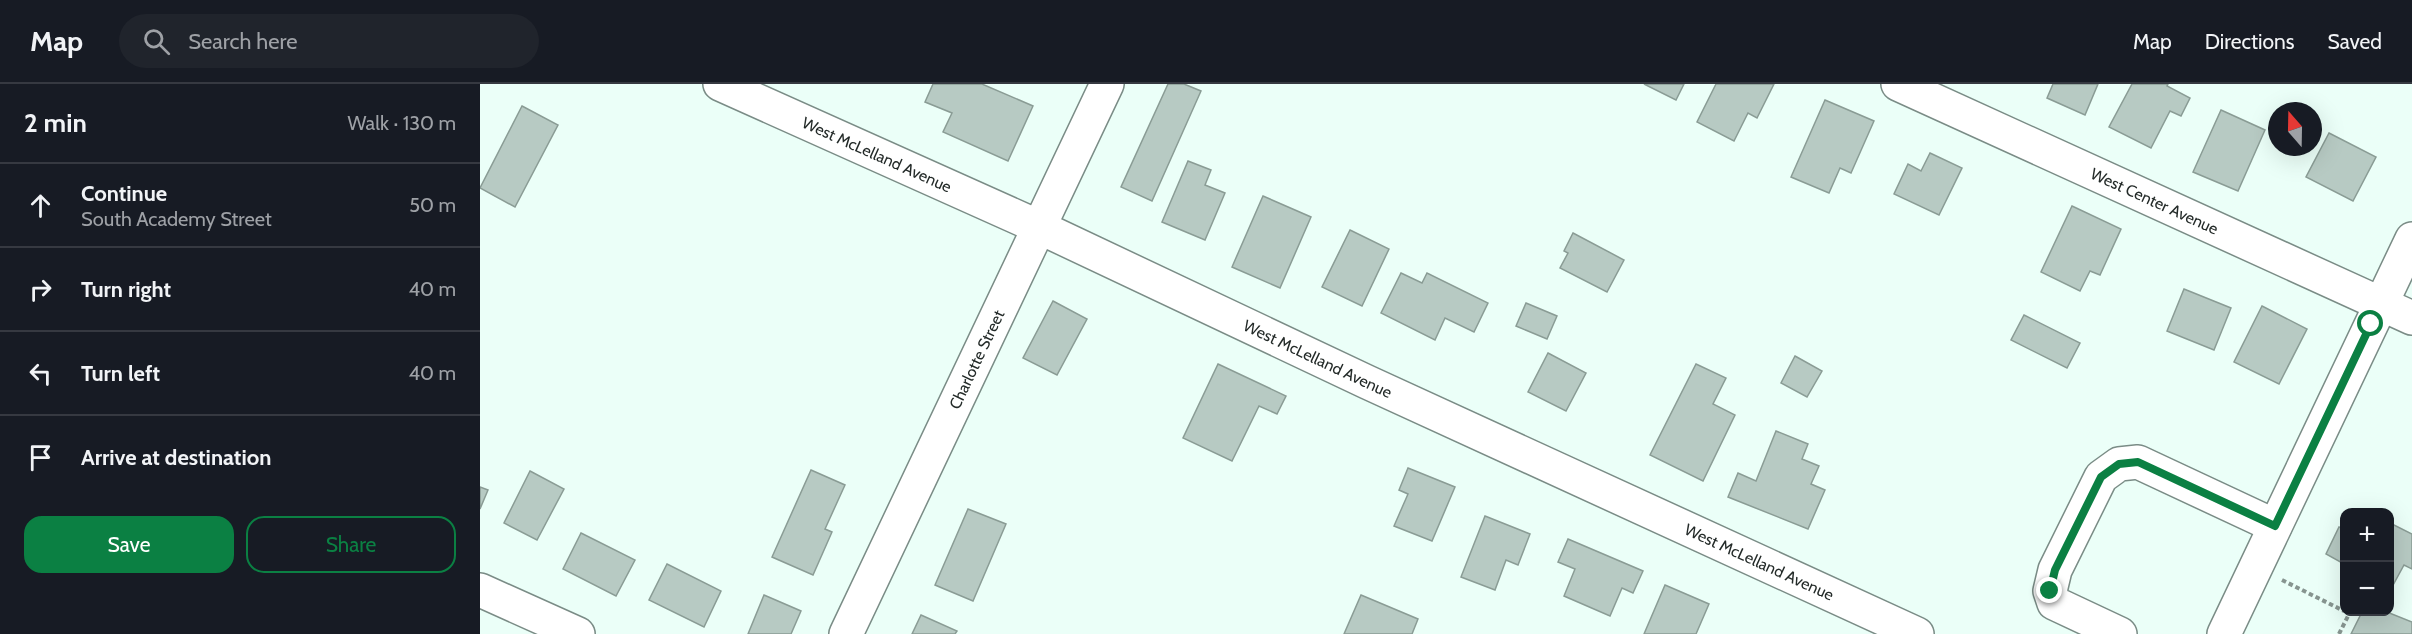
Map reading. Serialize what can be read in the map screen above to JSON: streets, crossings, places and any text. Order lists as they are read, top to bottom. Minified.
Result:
{"streets":{"street":["West McLelland Avenue","West Center Avenue","Charlotte Street"]},"crossings":[["West McLelland Avenue","Charlotte Street"]],"north":"top","page":{"header":"Map","search":"Search here","nav":["Map","Directions","Saved"],"heading":["2 min","Walk · 130 m"],"list":[["Continue","South Academy Street","50 m"],["Turn right","40 m"],["Turn left","40 m"],"Arrive at destination"],"buttons":["Save","Share"],"map_buttons":["+","−"]}}
